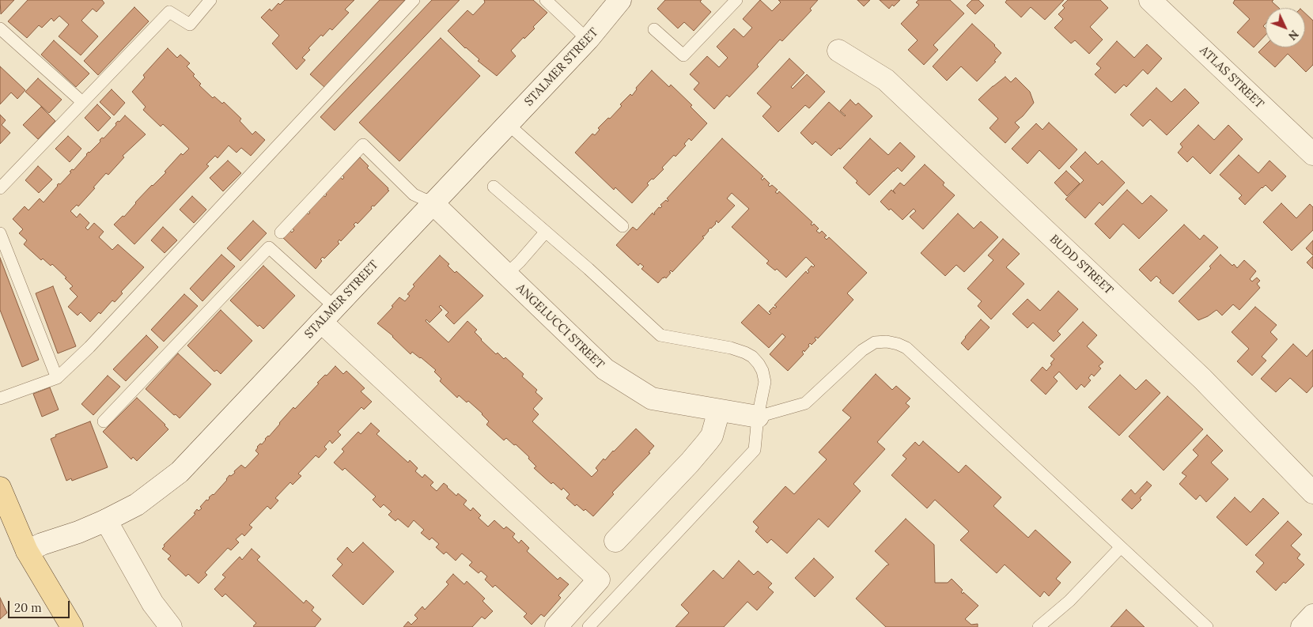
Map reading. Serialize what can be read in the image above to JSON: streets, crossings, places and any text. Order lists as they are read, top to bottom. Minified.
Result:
{"streets":{"street":["STALMER STREET","ATLAS STREET","BUDD STREET","ANGELUCCI STREET"]},"crossings":[["STALMER STREET","ANGELUCCI STREET"]],"scale_bar":"20 m","north":"bottom right"}
